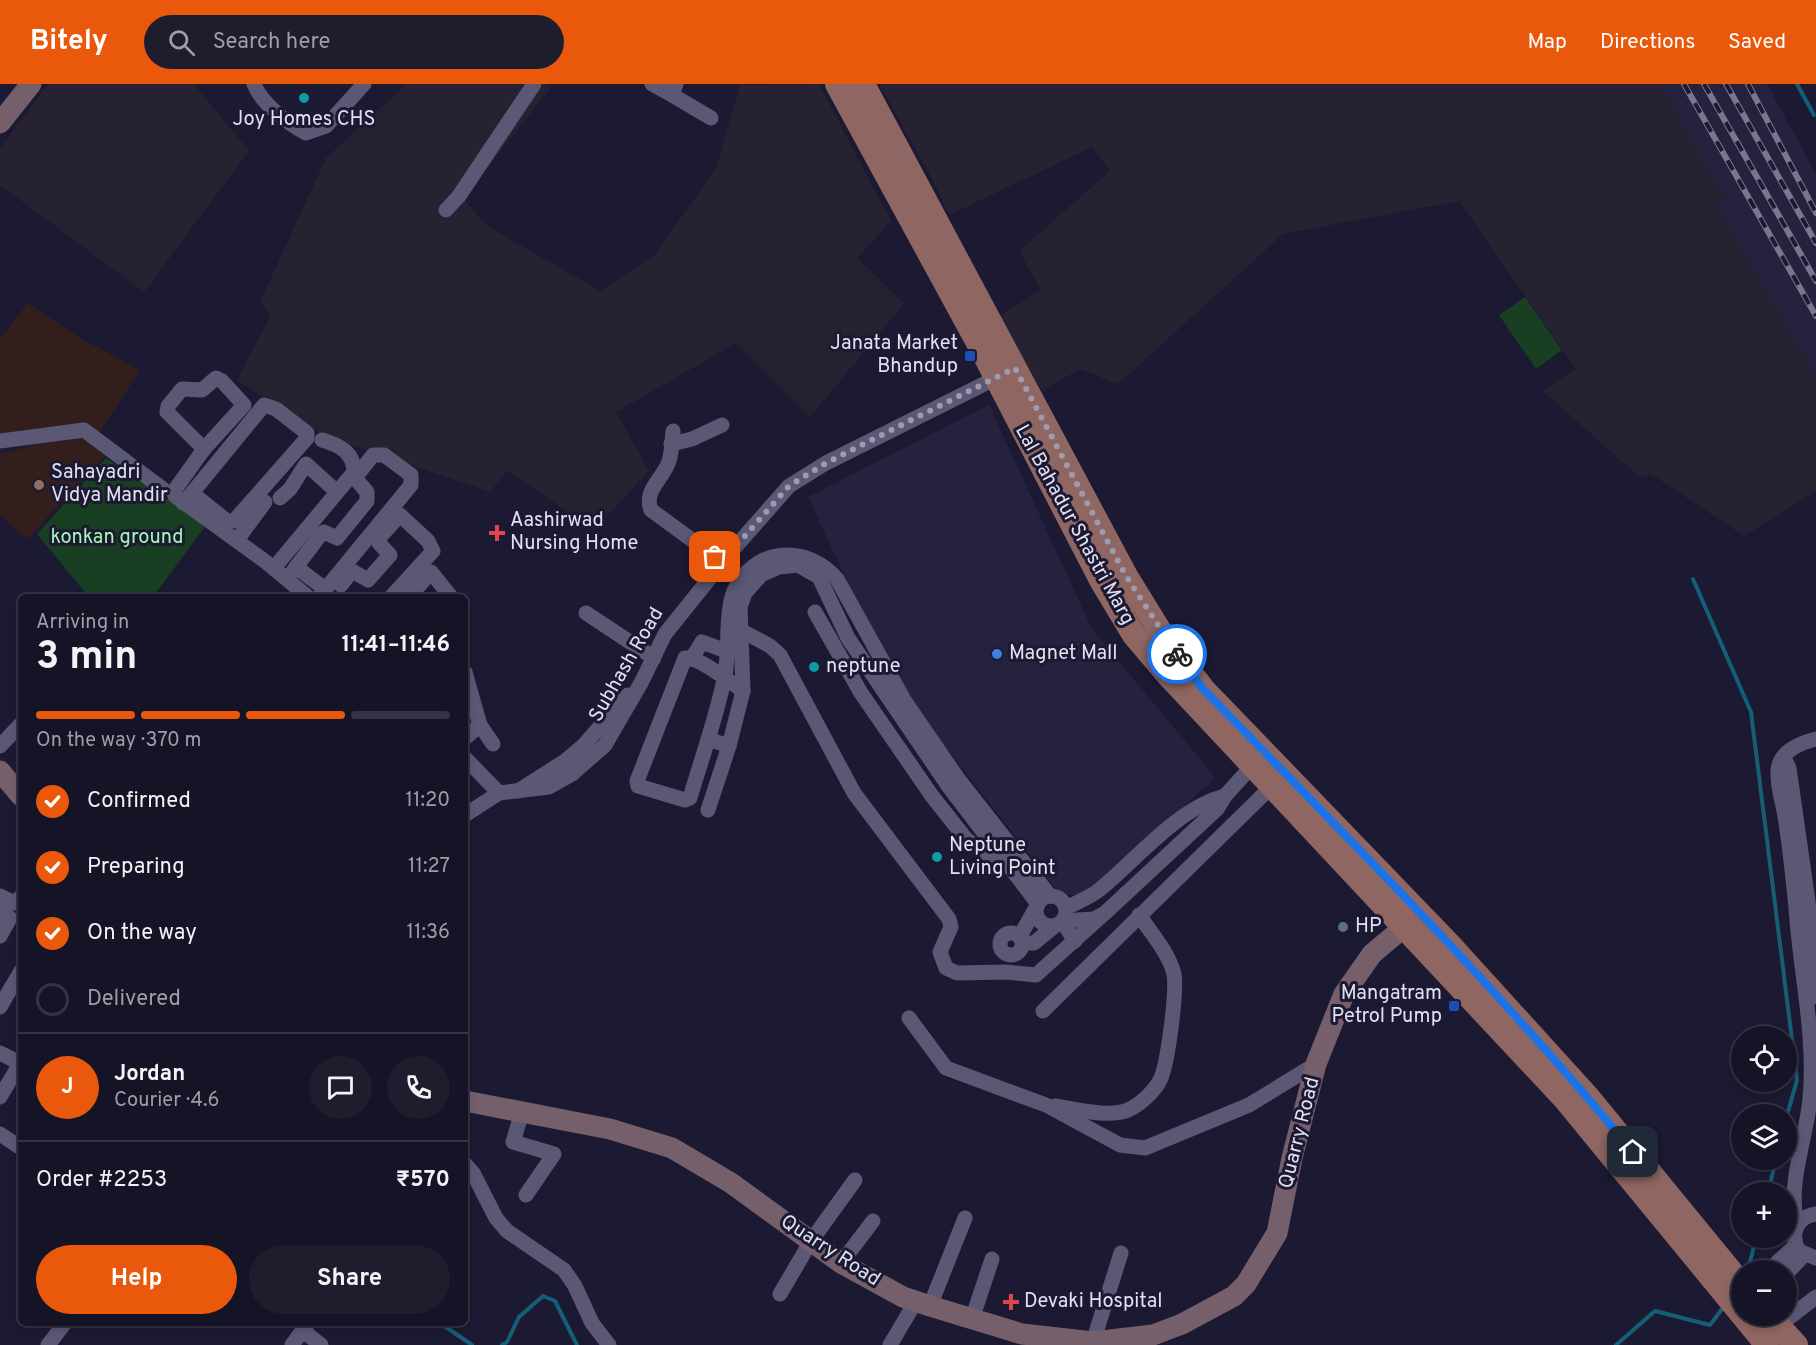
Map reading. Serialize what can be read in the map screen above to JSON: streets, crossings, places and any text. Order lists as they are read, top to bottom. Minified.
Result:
{"streets":{"main road":["Lal Bahadur Shastri Marg","Quarry Road"],"street":["Subhash Road"]},"crossings":[["Lal Bahadur Shastri Marg","Subhash Road"],["Lal Bahadur Shastri Marg","Quarry Road"]],"parks":["konkan ground"],"places":{"other":["Joy Homes CHS","Sahayadri Vidya Mandir","Magnet Mall","neptune","Neptune Living Point","HP"],"transit":["Janata Market Bhandup","Mangatram Petrol Pump"],"health":["Aashirwad Nursing Home","Devaki Hospital"]},"page":{"header":"Bitely","search":"Search here","nav":["Map","Directions","Saved"],"heading":["3 min","Arriving in","11:41–11:46"],"panel":["Jordan","Courier · 4.6","Order #2253","₹570"],"bar":"On the way · 370 m","list":[["Confirmed","11:20"],["Preparing","11:27"],["On the way","11:36"],"Delivered"],"map_buttons":["+","−"],"round":"J","buttons":["Help","Share"]}}
